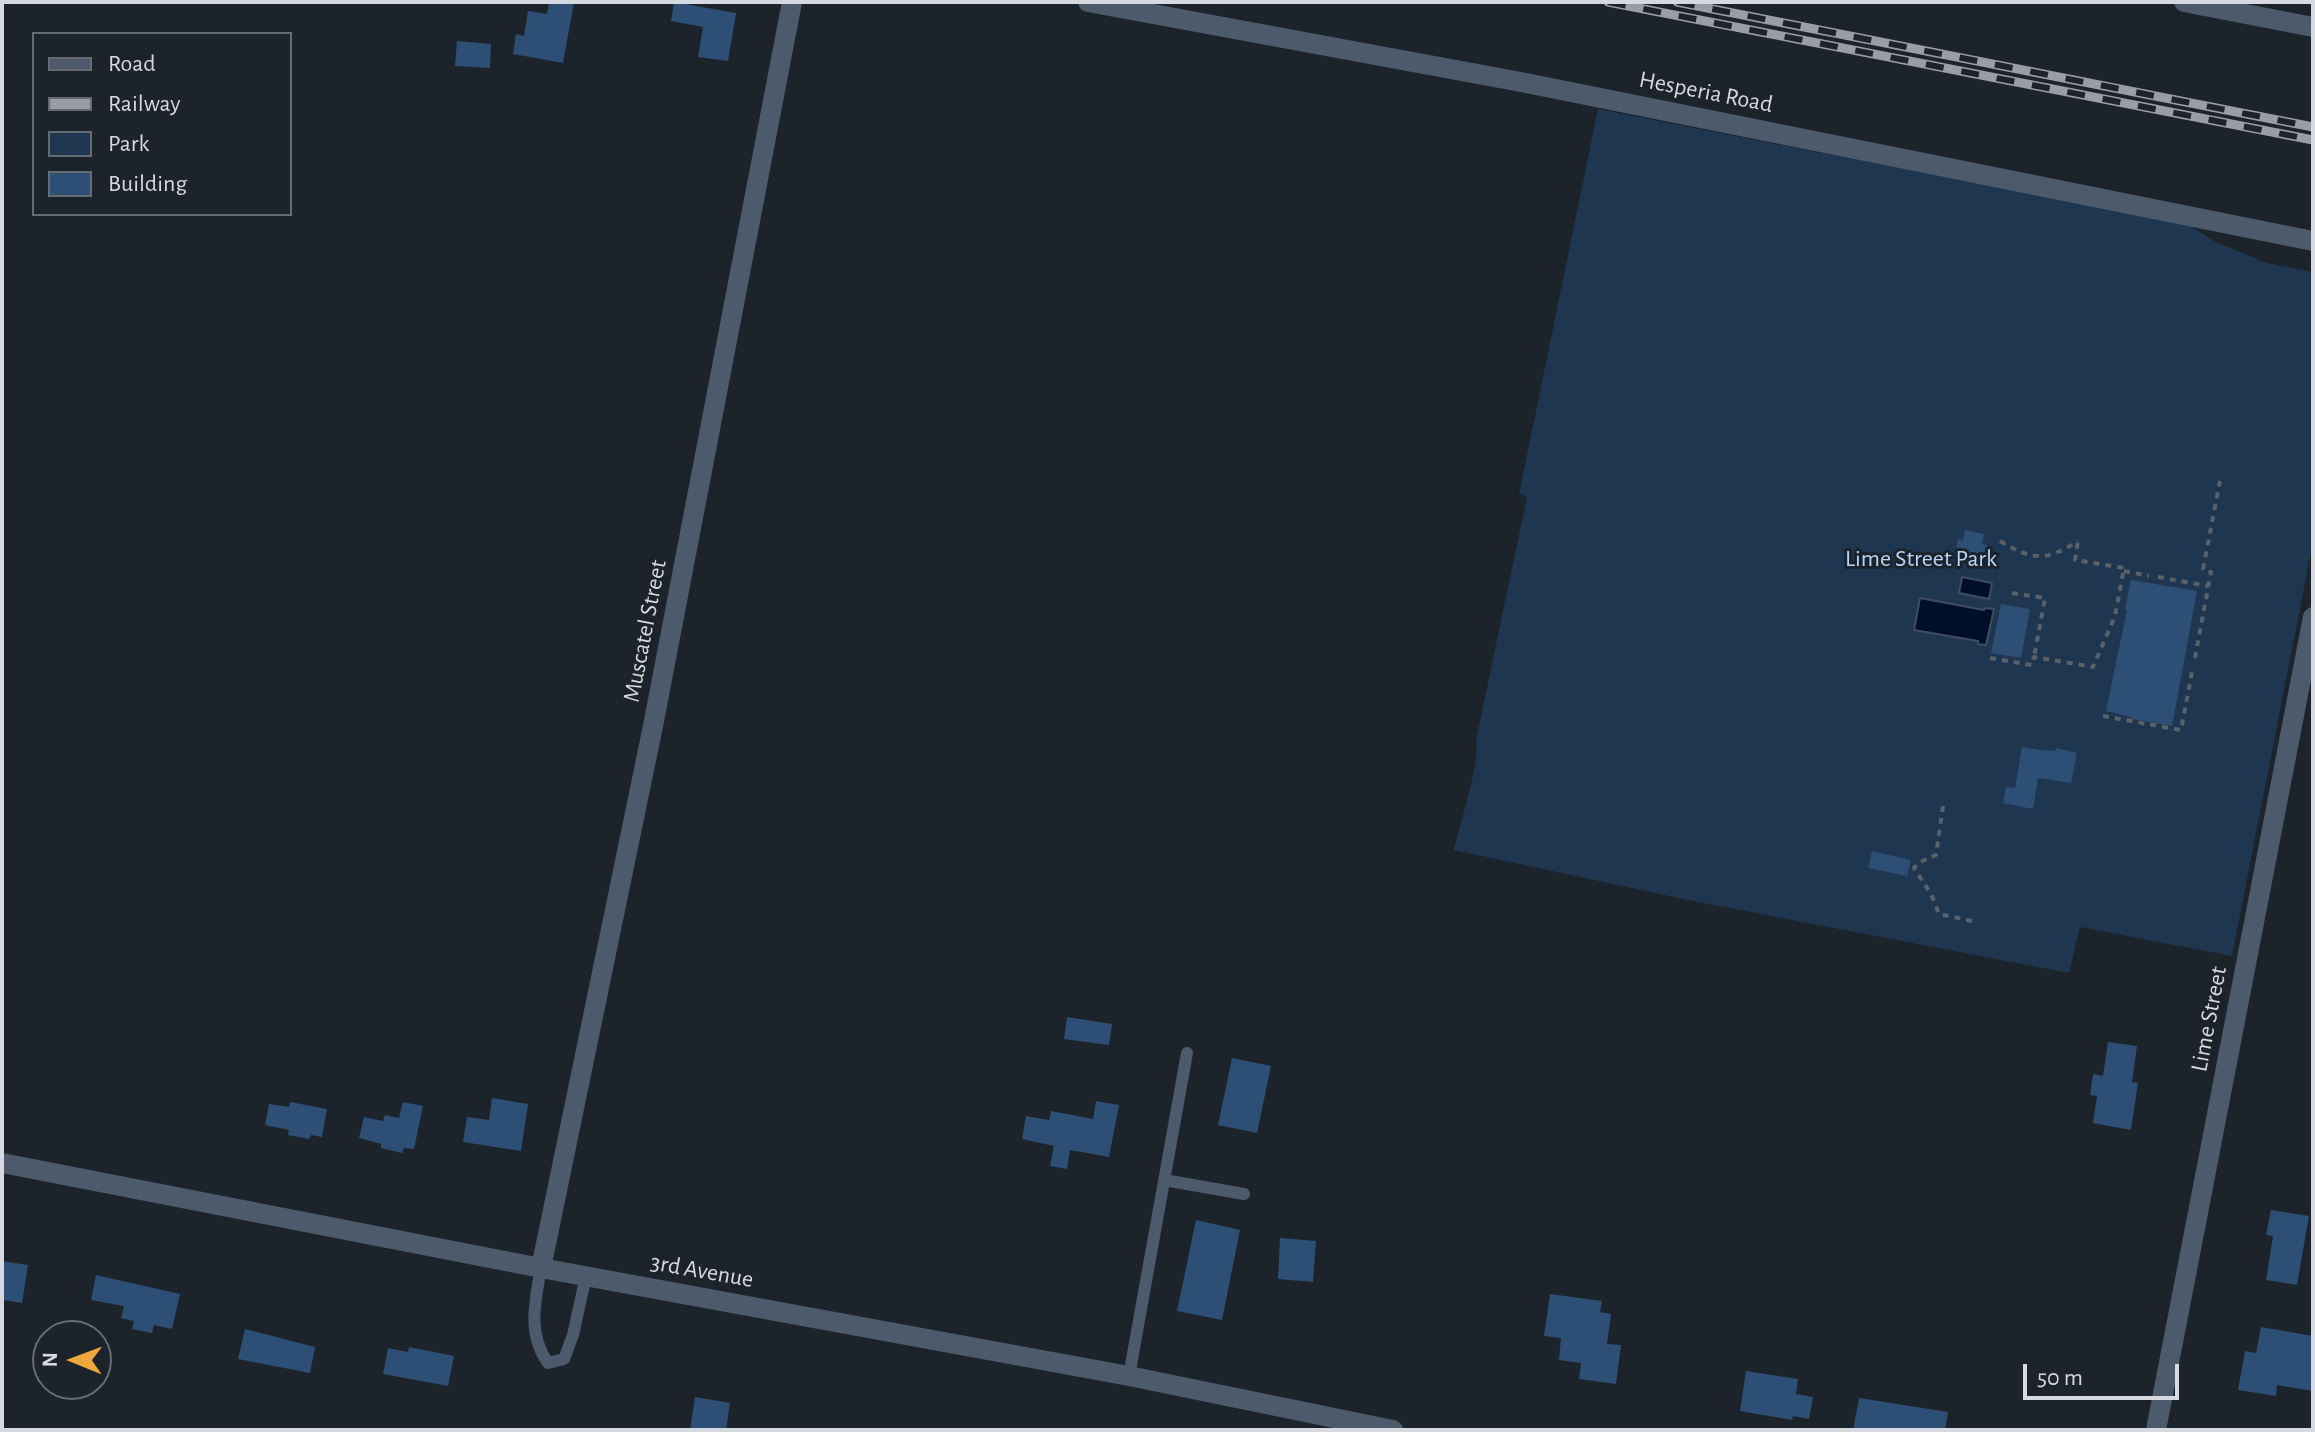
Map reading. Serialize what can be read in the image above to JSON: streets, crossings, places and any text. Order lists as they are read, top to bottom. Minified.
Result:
{"streets":{"street":["Hesperia Road","Muscatel Street","Lime Street","3rd Avenue"]},"crossings":[["Muscatel Street","3rd Avenue"]],"parks":["Lime Street Park"],"legend":["Road","Railway","Park","Building"],"scale_bar":"50 m","north":"left"}
